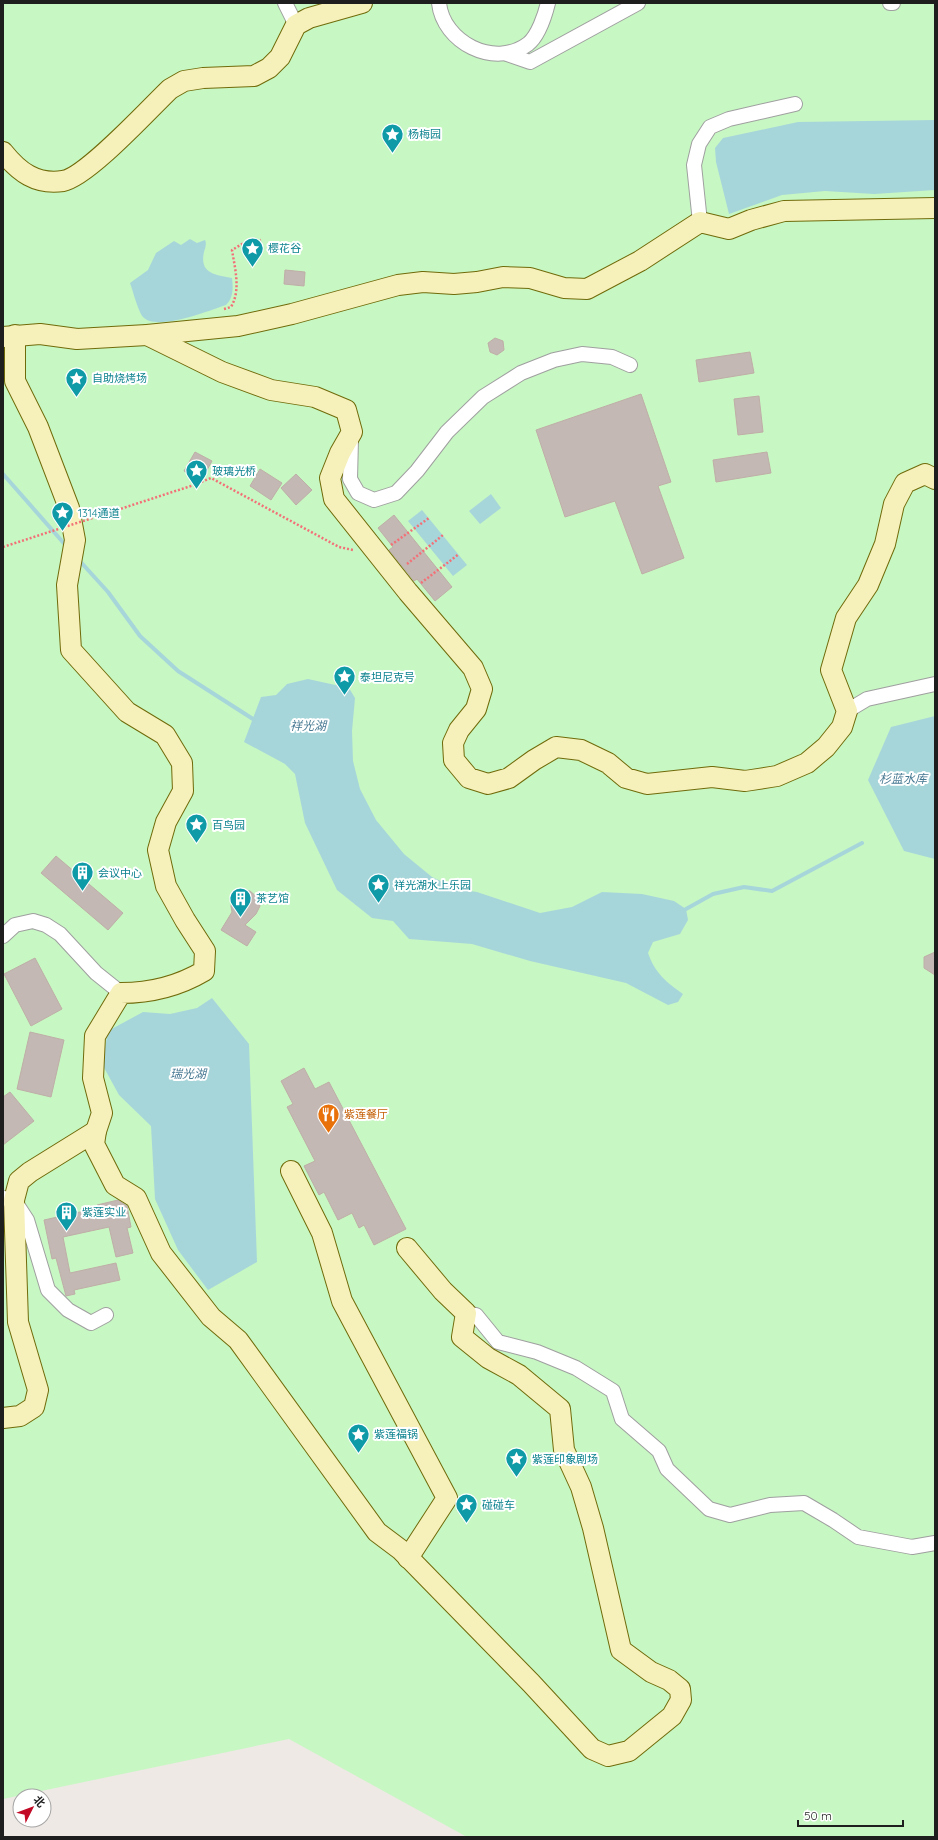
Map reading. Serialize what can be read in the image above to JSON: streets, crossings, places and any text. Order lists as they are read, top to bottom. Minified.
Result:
{"water":["祥光湖","杉蓝水库","瑞光湖"],"places":{"place":["杨梅园","樱花谷","自助烧烤场","玻璃光桥","1314通道","泰坦尼克号","百鸟园","祥光湖水上乐园","紫莲福锅","紫莲印象剧场","碰碰车"],"building":["会议中心","茶艺馆","紫莲实业"],"restaurant":["紫莲餐厅"]},"scale_bar":"50 m","north":"top right"}
